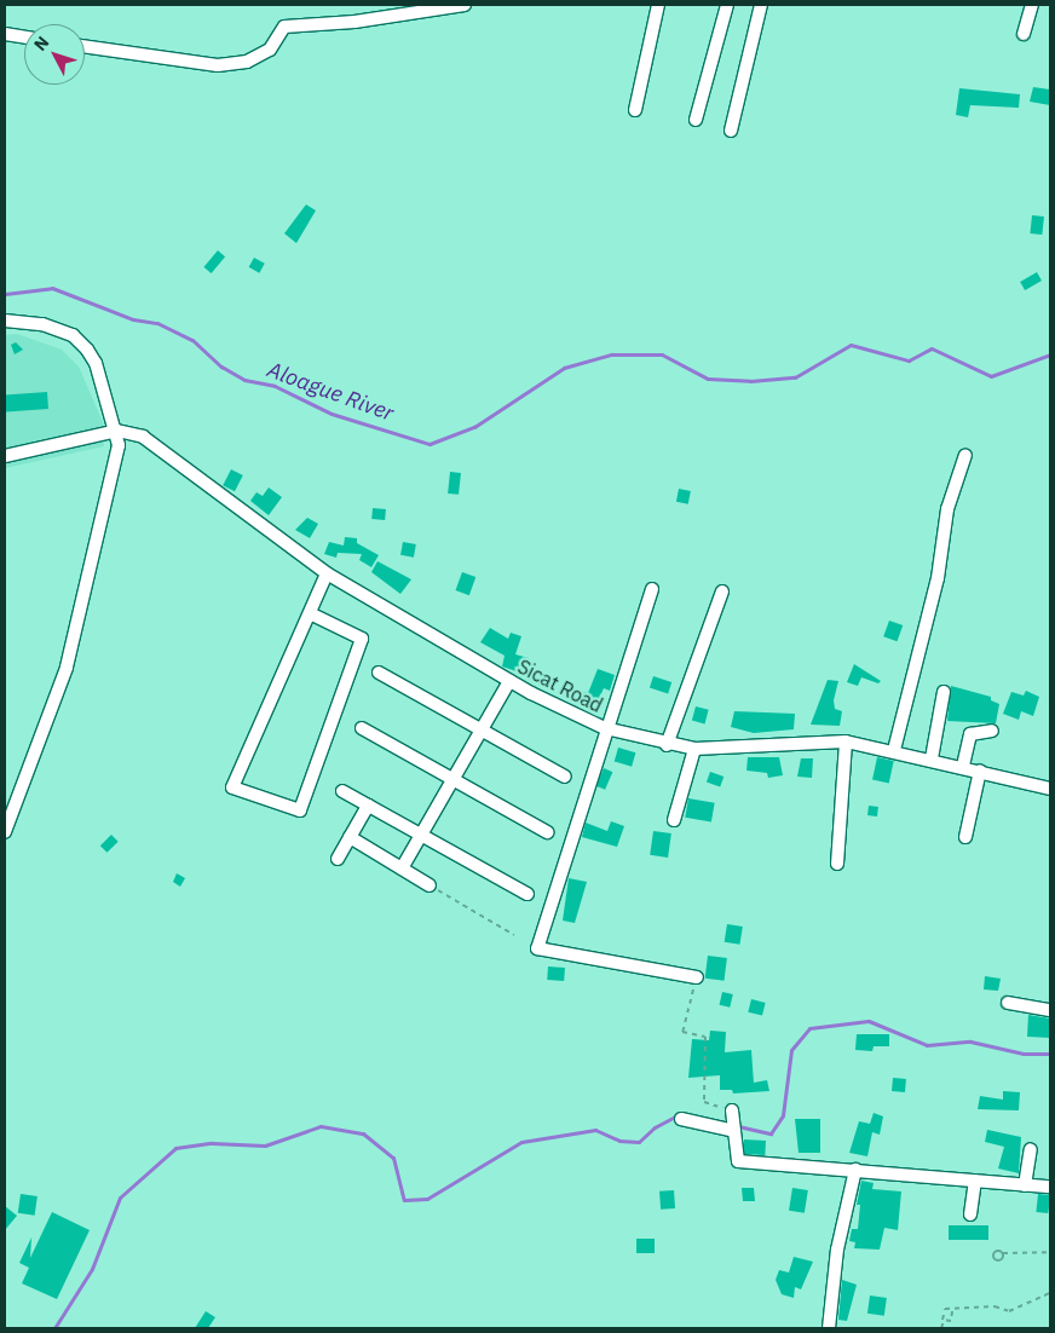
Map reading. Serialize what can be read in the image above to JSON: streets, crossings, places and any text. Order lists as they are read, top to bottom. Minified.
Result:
{"streets":{"street":["Sicat Road"]},"water":["Aloague River"],"north":"top left"}
